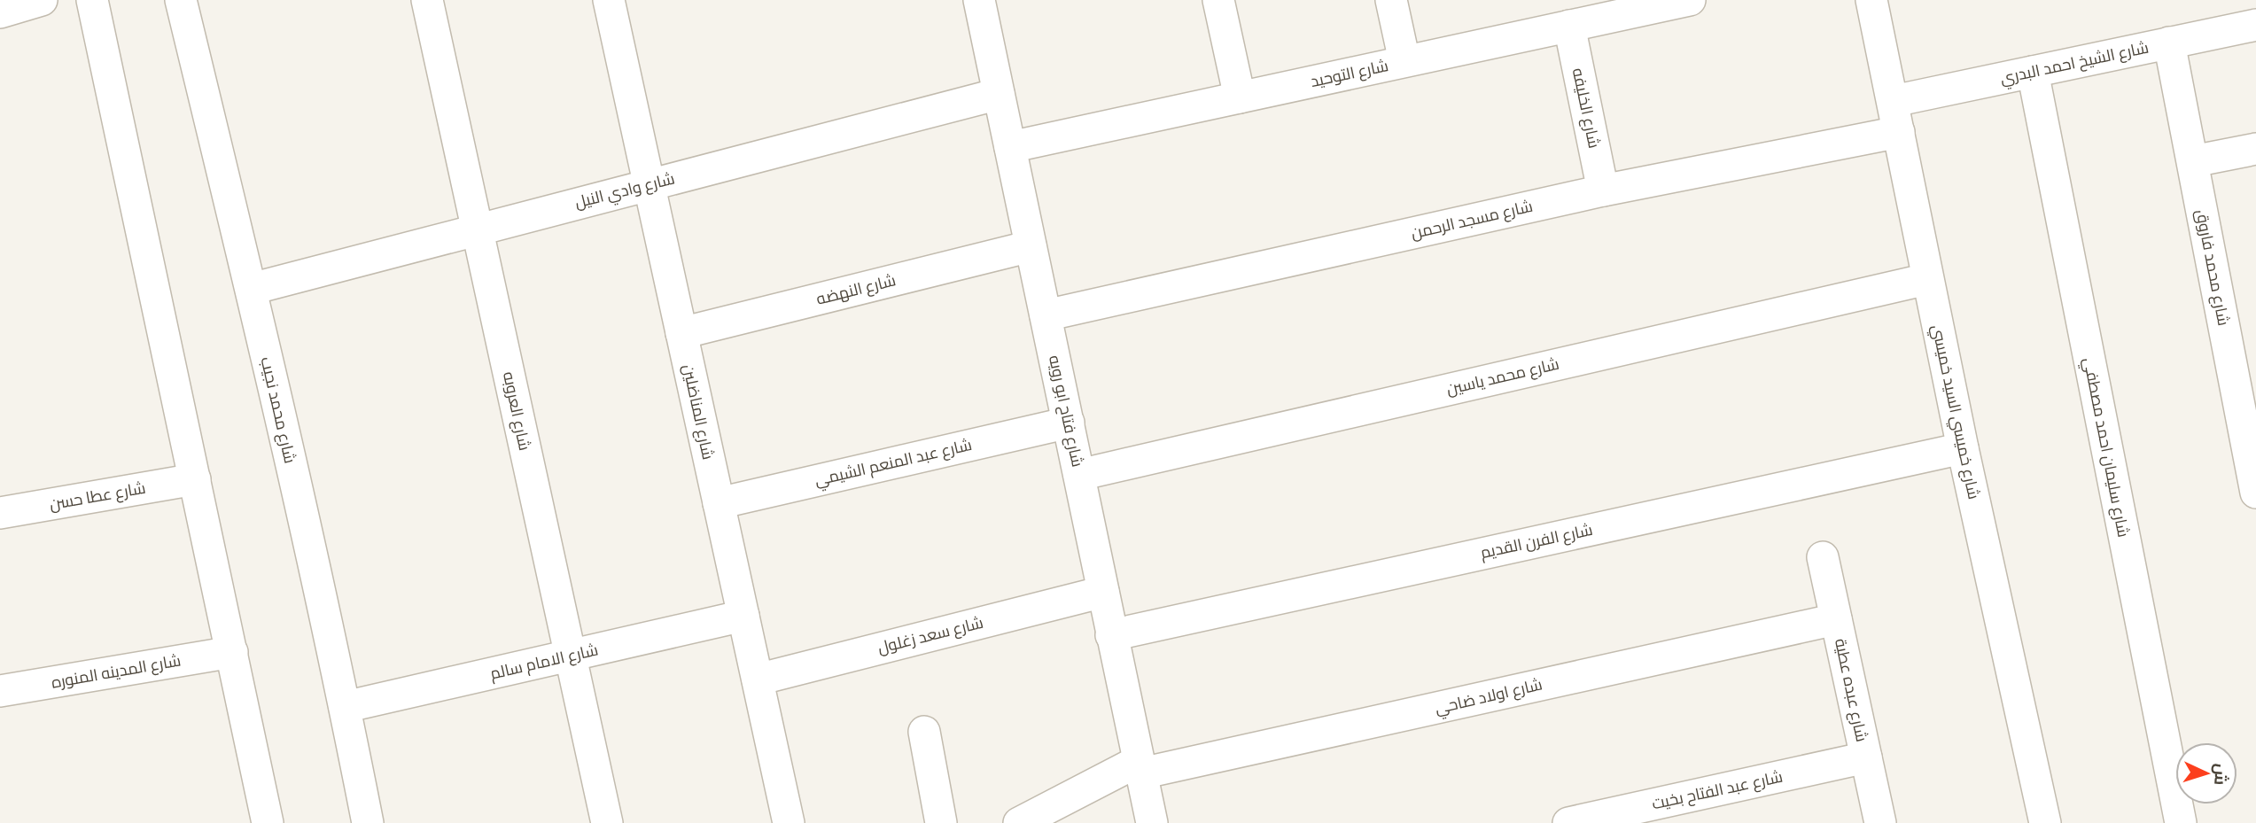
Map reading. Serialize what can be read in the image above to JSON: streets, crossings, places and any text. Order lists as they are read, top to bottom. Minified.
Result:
{"streets":{"street":["شارع الشيخ احمد البدري","شارع التوحيد","شارع الخليفه","شارع وادي النيل","شارع مسجد الرحمن","شارع محمد فاروق","شارع النهضه","شارع محمد ياسين","شارع محمد نجيب","شارع العروبه","شارع فتاح ابو رويه","شارع المناضلين","شارع خميسي السيد خميسي","شارع سليمان احمد مصطفي","شارع عبد المنعم الشيمي","شارع عطا حسن","شارع الفرن القديم","شارع سعد زغلول","شارع الامام سالم","شارع المدينه المنوره","شارع عبده عطية","شارع اولاد ضاحي","شارع عبد الفتاح بخيت"]},"crossings":[["شارع الشيخ احمد البدري","شارع محمد فاروق"],["شارع الشيخ احمد البدري","شارع خميسي السيد خميسي"],["شارع الشيخ احمد البدري","شارع سليمان احمد مصطفي"],["شارع التوحيد","شارع الخليفه"],["شارع التوحيد","شارع فتاح ابو رويه"],["شارع الخليفه","شارع مسجد الرحمن"],["شارع وادي النيل","شارع محمد نجيب"],["شارع وادي النيل","شارع العروبه"],["شارع وادي النيل","شارع فتاح ابو رويه"],["شارع وادي النيل","شارع المناضلين"],["شارع مسجد الرحمن","شارع فتاح ابو رويه"],["شارع مسجد الرحمن","شارع خميسي السيد خميسي"],["شارع النهضه","شارع فتاح ابو رويه"],["شارع النهضه","شارع المناضلين"],["شارع محمد ياسين","شارع فتاح ابو رويه"],["شارع محمد ياسين","شارع خميسي السيد خميسي"],["شارع محمد نجيب","شارع الامام سالم"],["شارع العروبه","شارع الامام سالم"],["شارع فتاح ابو رويه","شارع عبد المنعم الشيمي"],["شارع فتاح ابو رويه","شارع الفرن القديم"],["شارع فتاح ابو رويه","شارع سعد زغلول"],["شارع فتاح ابو رويه","شارع اولاد ضاحي"],["شارع المناضلين","شارع عبد المنعم الشيمي"],["شارع المناضلين","شارع سعد زغلول"],["شارع المناضلين","شارع الامام سالم"],["شارع خميسي السيد خميسي","شارع الفرن القديم"],["شارع عبده عطية","شارع اولاد ضاحي"],["شارع عبده عطية","شارع عبد الفتاح بخيت"]],"north":"right"}
